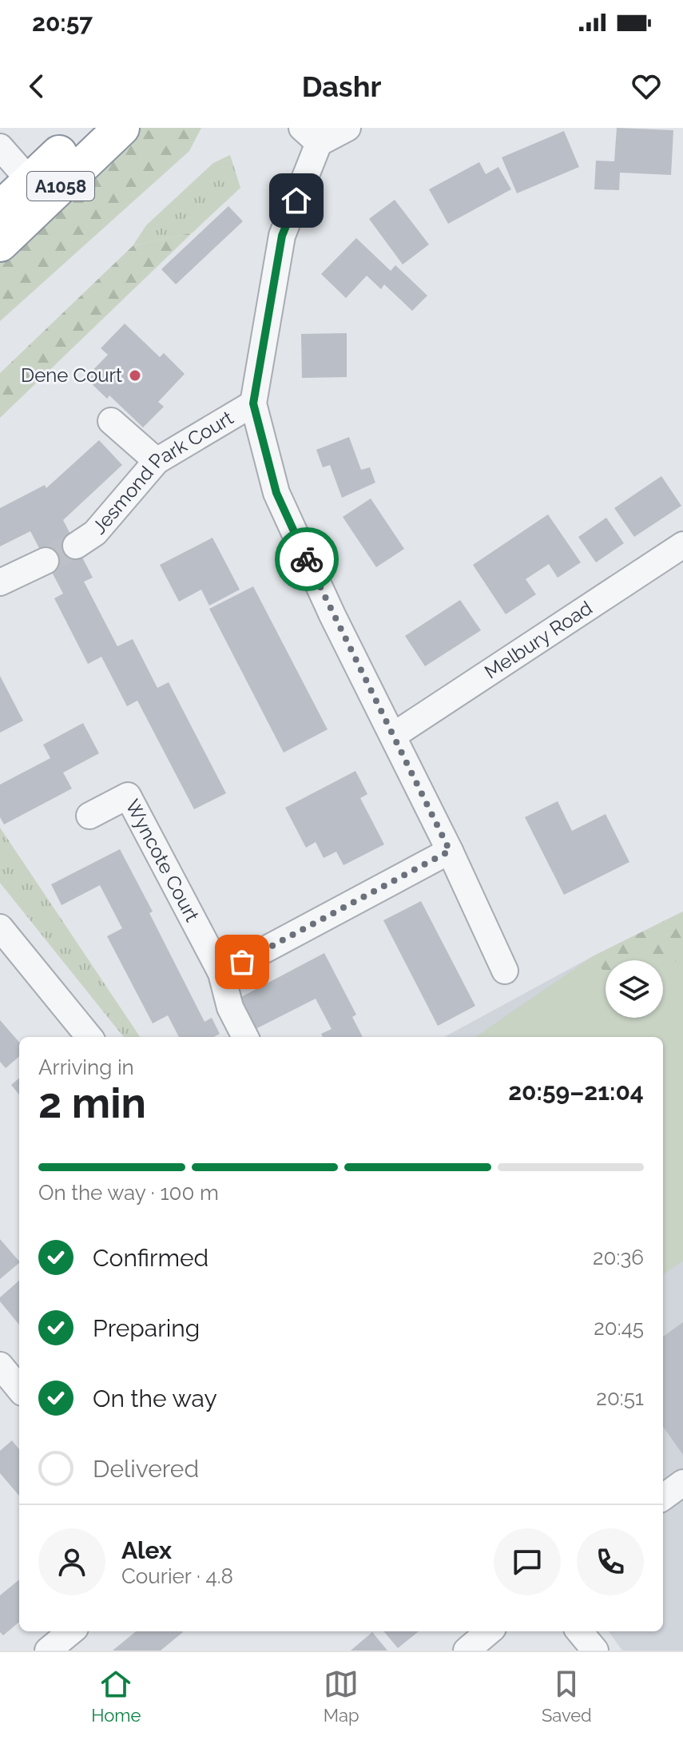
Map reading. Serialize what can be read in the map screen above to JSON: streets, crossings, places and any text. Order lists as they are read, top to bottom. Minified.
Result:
{"streets":{"highway":["A1058"],"street":["Jesmond Park Court","Melbury Road","Wyncote Court"]},"places":["Dene Court"],"page":{"status":"20:57","header":"Dashr","heading":["2 min","Arriving in","20:59–21:04"],"panel":["Alex","Courier · 4.8"],"bar":"On the way · 100 m","list":[["Confirmed","20:36"],["Preparing","20:45"],["On the way","20:51"],"Delivered"],"tabs":["Home","Map","Saved"]}}
